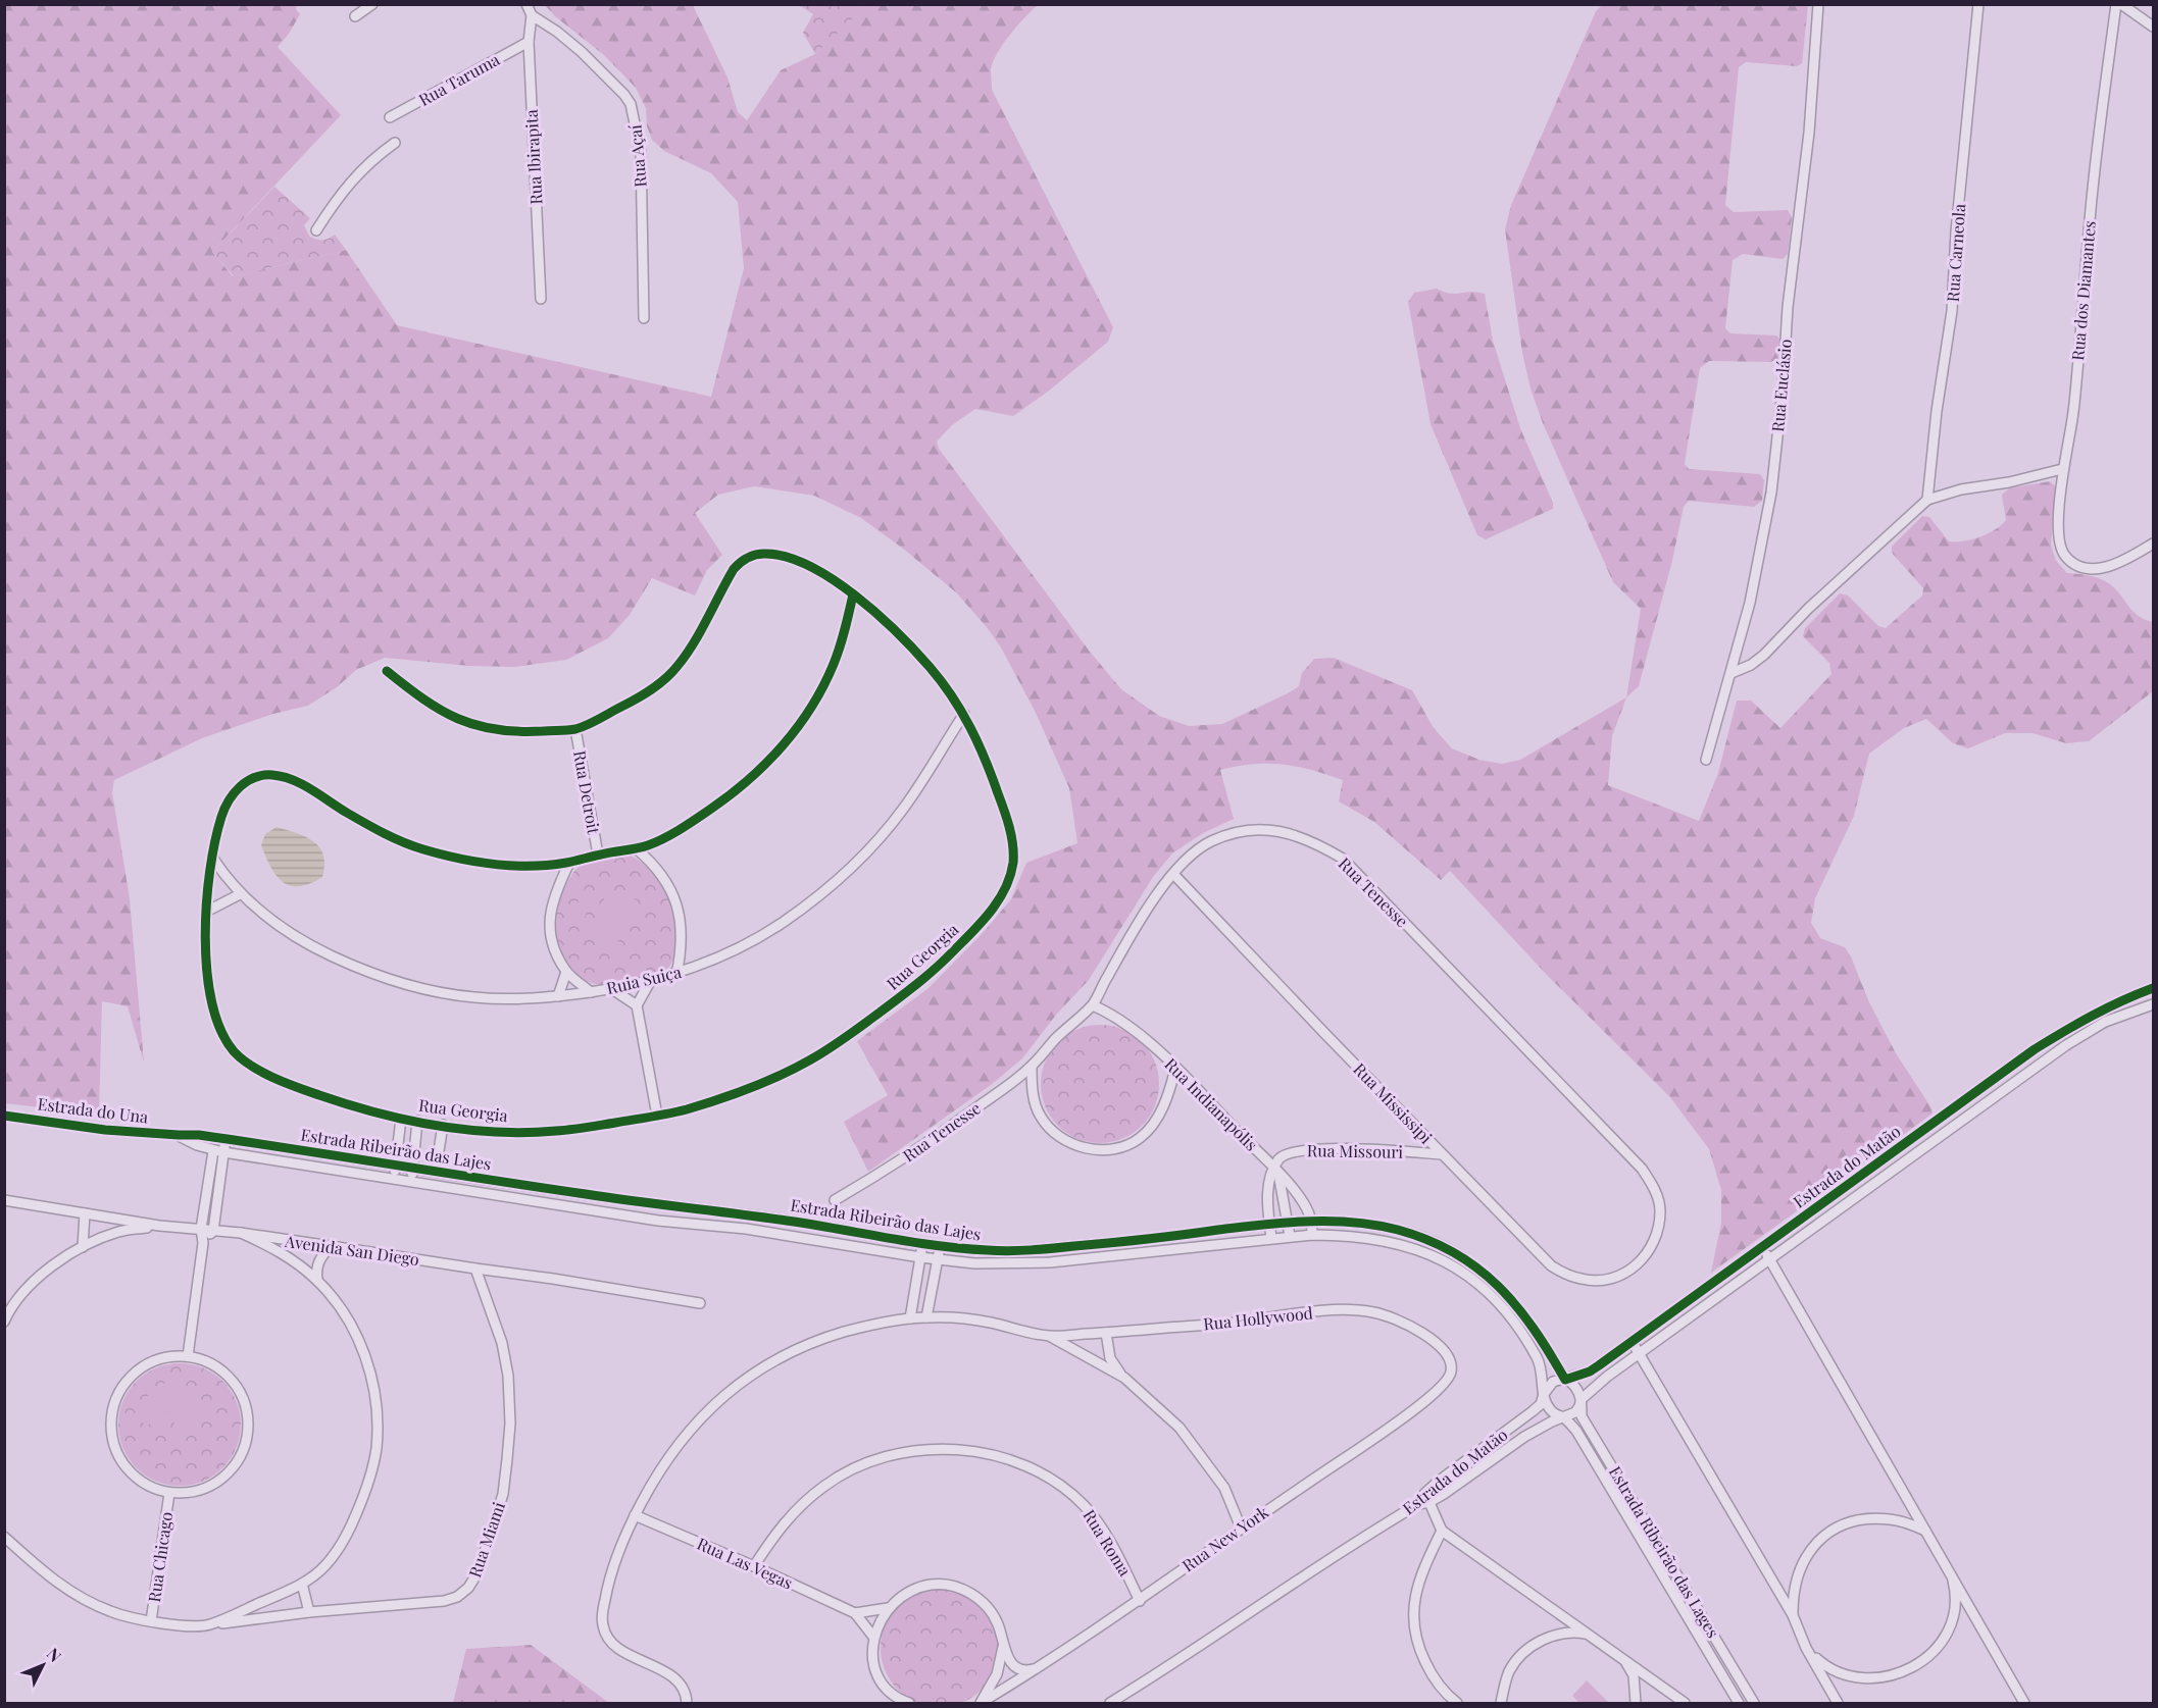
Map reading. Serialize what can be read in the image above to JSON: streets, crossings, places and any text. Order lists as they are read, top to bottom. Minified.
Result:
{"streets":{"street":["Rua Taruma","Rua Açaí","Rua Ibirapita","Rua Carneola","Rua dos Diamantes","Rua Euclásio","Rua Detroit","Rua Tenesse","Rua Georgia","Ruia Suiça","Rua Mississipi","Rua Indianapólis","Estrada do Una","Estrada Ribeirão das Lajes","Rua Missouri","Estrada do Matão","Avenida San Diego","Rua Hollywood","Rua New York","Rua Miami","Rua Roma","Estrada Ribeirão das Lages","Rua Chicago","Rua Las Vegas"]},"crossings":[["Rua Taruma","Rua Ibirapita"],["Rua Açaí","Rua Ibirapita"],["Rua Detroit","Rua Georgia"],["Rua Detroit","Ruia Suiça"],["Rua Tenesse","Rua Mississipi"],["Rua Tenesse","Rua Indianapólis"],["Rua Georgia","Ruia Suiça"],["Rua Mississipi","Rua Missouri"],["Rua Indianapólis","Estrada Ribeirão das Lajes"],["Rua Indianapólis","Rua Missouri"],["Estrada do Una","Estrada Ribeirão das Lajes"],["Estrada Ribeirão das Lajes","Estrada do Matão"],["Estrada Ribeirão das Lajes","Estrada Ribeirão das Lages"],["Estrada do Matão","Estrada Ribeirão das Lages"],["Avenida San Diego","Rua Miami"],["Rua Hollywood","Rua New York"],["Rua Hollywood","Rua Las Vegas"],["Rua New York","Rua Roma"],["Rua Miami","Rua Chicago"],["Rua Roma","Rua Las Vegas"]],"north":"top right"}
